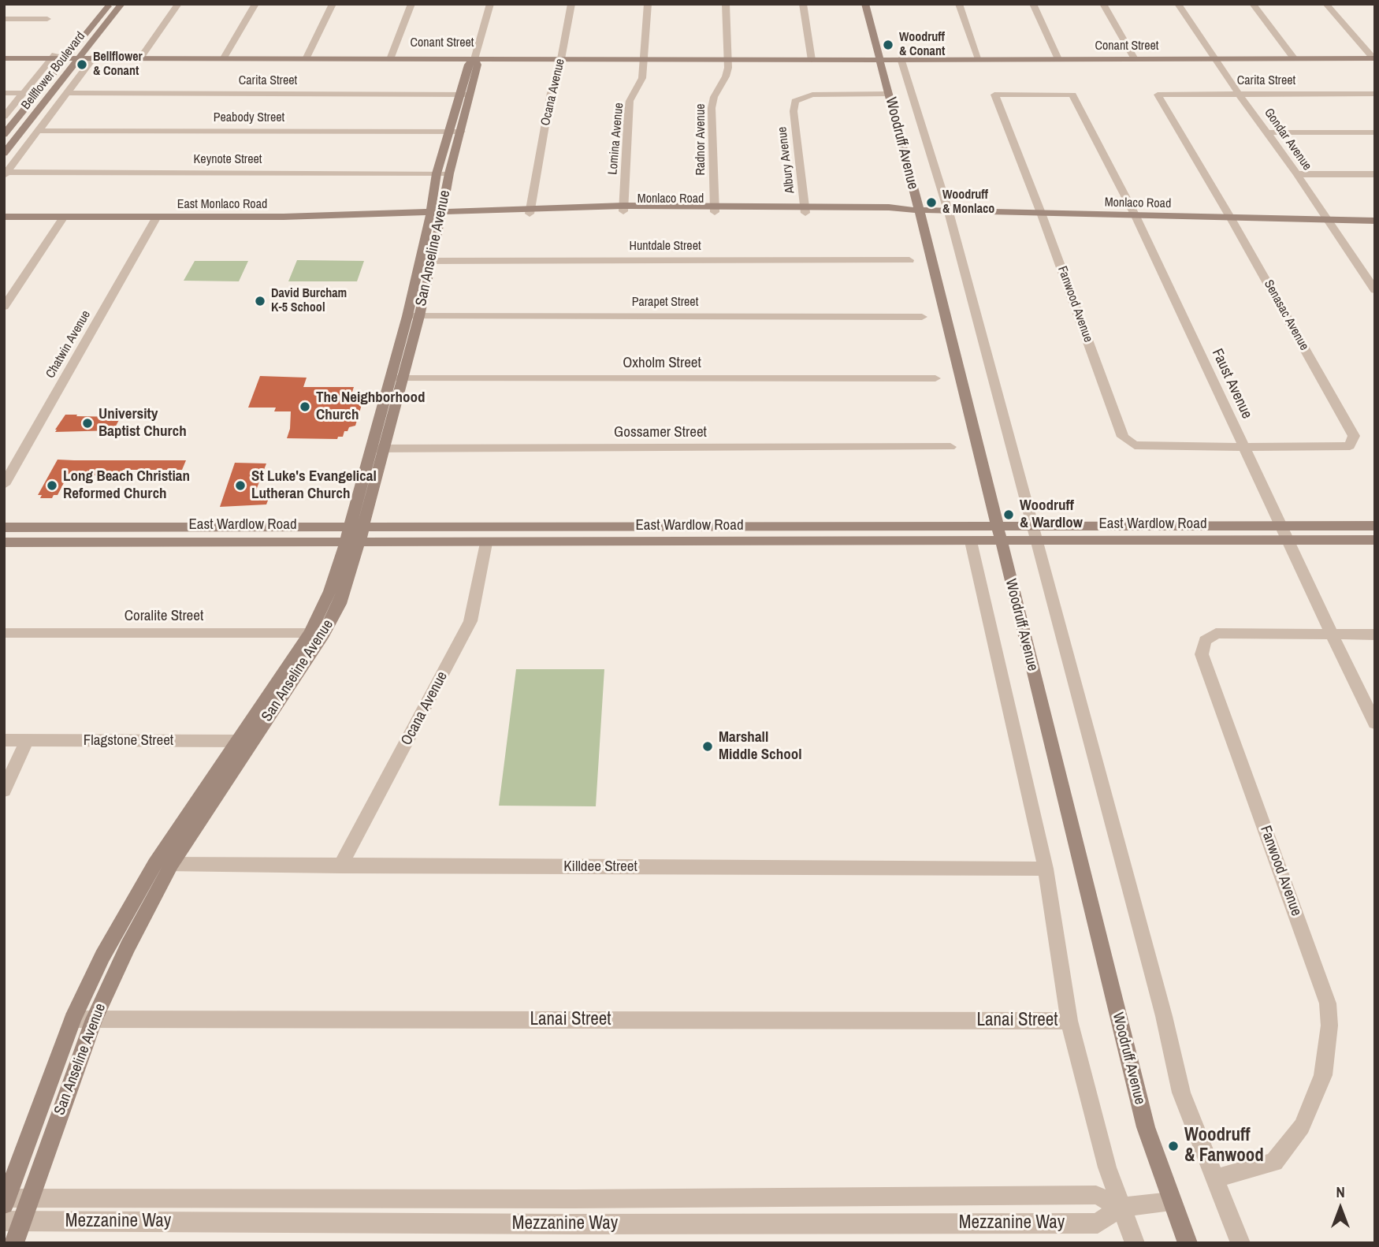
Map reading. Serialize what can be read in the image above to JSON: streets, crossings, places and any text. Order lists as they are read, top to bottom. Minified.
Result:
{"streets":{"street":["Conant Street","Bellflower Boulevard","Carita Street","Ocana Avenue","Peabody Street","Lomina Avenue","Radnor Avenue","Gondar Avenue","Woodruff Avenue","Keynote Street","Albury Avenue","Monlaco Road","East Monlaco Road","Huntdale Street","San Anseline Avenue","Parapet Street","Fanwood Avenue","Senasac Avenue","Chatwin Avenue","Oxholm Street","Faust Avenue","Gossamer Street","East Wardlow Road","Coralite Street","Flagstone Street","Killdee Street","Lanai Street","Mezzanine Way"]},"crossings":[["Conant Street","Bellflower Boulevard"],["Conant Street","Ocana Avenue"],["Conant Street","Lomina Avenue"],["Conant Street","Radnor Avenue"],["Conant Street","Gondar Avenue"],["Conant Street","Woodruff Avenue"],["Conant Street","San Anseline Avenue"],["Bellflower Boulevard","Carita Street"],["Bellflower Boulevard","Peabody Street"],["Bellflower Boulevard","Keynote Street"],["Carita Street","Gondar Avenue"],["Carita Street","San Anseline Avenue"],["Carita Street","Senasac Avenue"],["Ocana Avenue","Monlaco Road"],["Ocana Avenue","East Wardlow Road"],["Ocana Avenue","Killdee Street"],["Peabody Street","San Anseline Avenue"],["Lomina Avenue","Monlaco Road"],["Radnor Avenue","Monlaco Road"],["Gondar Avenue","Monlaco Road"],["Woodruff Avenue","Albury Avenue"],["Woodruff Avenue","Monlaco Road"],["Woodruff Avenue","Fanwood Avenue"],["Woodruff Avenue","East Wardlow Road"],["Woodruff Avenue","Killdee Street"],["Woodruff Avenue","Lanai Street"],["Woodruff Avenue","Mezzanine Way"],["Keynote Street","San Anseline Avenue"],["Albury Avenue","Monlaco Road"],["Monlaco Road","East Monlaco Road"],["Monlaco Road","San Anseline Avenue"],["Monlaco Road","Fanwood Avenue"],["Monlaco Road","Senasac Avenue"],["Monlaco Road","Faust Avenue"],["East Monlaco Road","San Anseline Avenue"],["East Monlaco Road","Chatwin Avenue"],["Huntdale Street","San Anseline Avenue"],["San Anseline Avenue","Parapet Street"],["San Anseline Avenue","Oxholm Street"],["San Anseline Avenue","Gossamer Street"],["San Anseline Avenue","East Wardlow Road"],["San Anseline Avenue","Coralite Street"],["San Anseline Avenue","Flagstone Street"],["San Anseline Avenue","Killdee Street"],["San Anseline Avenue","Lanai Street"],["San Anseline Avenue","Mezzanine Way"],["Fanwood Avenue","Senasac Avenue"],["Fanwood Avenue","Faust Avenue"],["Senasac Avenue","Faust Avenue"],["Faust Avenue","East Wardlow Road"]],"places":["Woodruff & Conant","Bellflower & Conant","Woodruff & Monlaco","David Burcham K-5 School","The Neighborhood Church","University Baptist Church","Long Beach Christian Reformed Church","St Luke's Evangelical Lutheran Church","Woodruff & Wardlow","Marshall Middle School","Woodruff & Fanwood"],"north":"top"}
